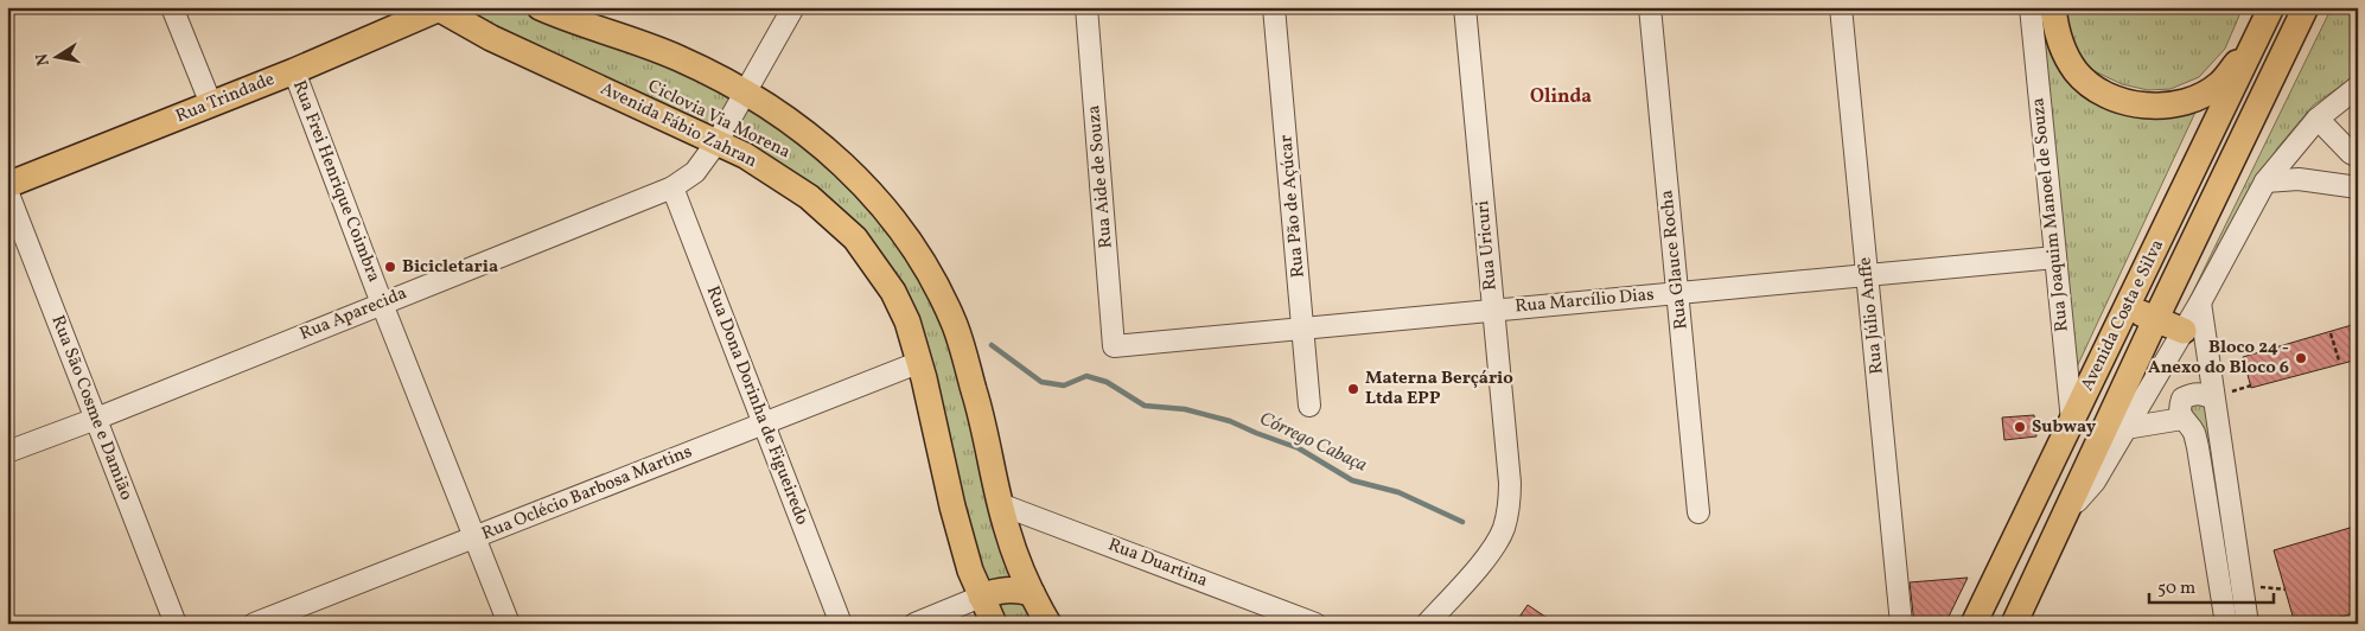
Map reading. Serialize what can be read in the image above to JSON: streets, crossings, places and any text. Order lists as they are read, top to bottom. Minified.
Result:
{"streets":{"main road":["Rua Trindade","Avenida Fábio Zahran","Avenida Costa e Silva"],"street":["Rua Aide de Souza","Rua Frei Henrique Coimbra","Rua Pão de Açúcar","Rua Joaquim Manoel de Souza","Rua Uricuri","Rua Glauce Rocha","Rua Marcílio Dias","Rua Aparecida","Rua Júlio Anffe","Rua Dona Dorinha de Figueiredo","Rua São Cosme e Damião","Rua Oclécio Barbosa Martins","Rua Duartina"]},"crossings":[["Rua Trindade","Avenida Fábio Zahran"],["Rua Trindade","Rua Frei Henrique Coimbra"],["Avenida Fábio Zahran","Rua Aparecida"],["Avenida Fábio Zahran","Rua Oclécio Barbosa Martins"],["Rua Aide de Souza","Rua Marcílio Dias"],["Rua Frei Henrique Coimbra","Rua Aparecida"],["Rua Frei Henrique Coimbra","Rua Oclécio Barbosa Martins"],["Rua Pão de Açúcar","Rua Marcílio Dias"],["Rua Joaquim Manoel de Souza","Rua Marcílio Dias"],["Rua Joaquim Manoel de Souza","Avenida Costa e Silva"],["Rua Uricuri","Rua Marcílio Dias"],["Rua Glauce Rocha","Rua Marcílio Dias"],["Rua Marcílio Dias","Rua Júlio Anffe"],["Rua Aparecida","Rua Dona Dorinha de Figueiredo"],["Rua Aparecida","Rua São Cosme e Damião"],["Rua Dona Dorinha de Figueiredo","Rua Oclécio Barbosa Martins"]],"districts":["Olinda"],"water":["Córrego Cabaça"],"places":["Bicicletaria","Bloco 24 - Anexo do Bloco 6","Materna Berçário Ltda EPP","Subway"],"scale_bar":"50 m","north":"left"}
